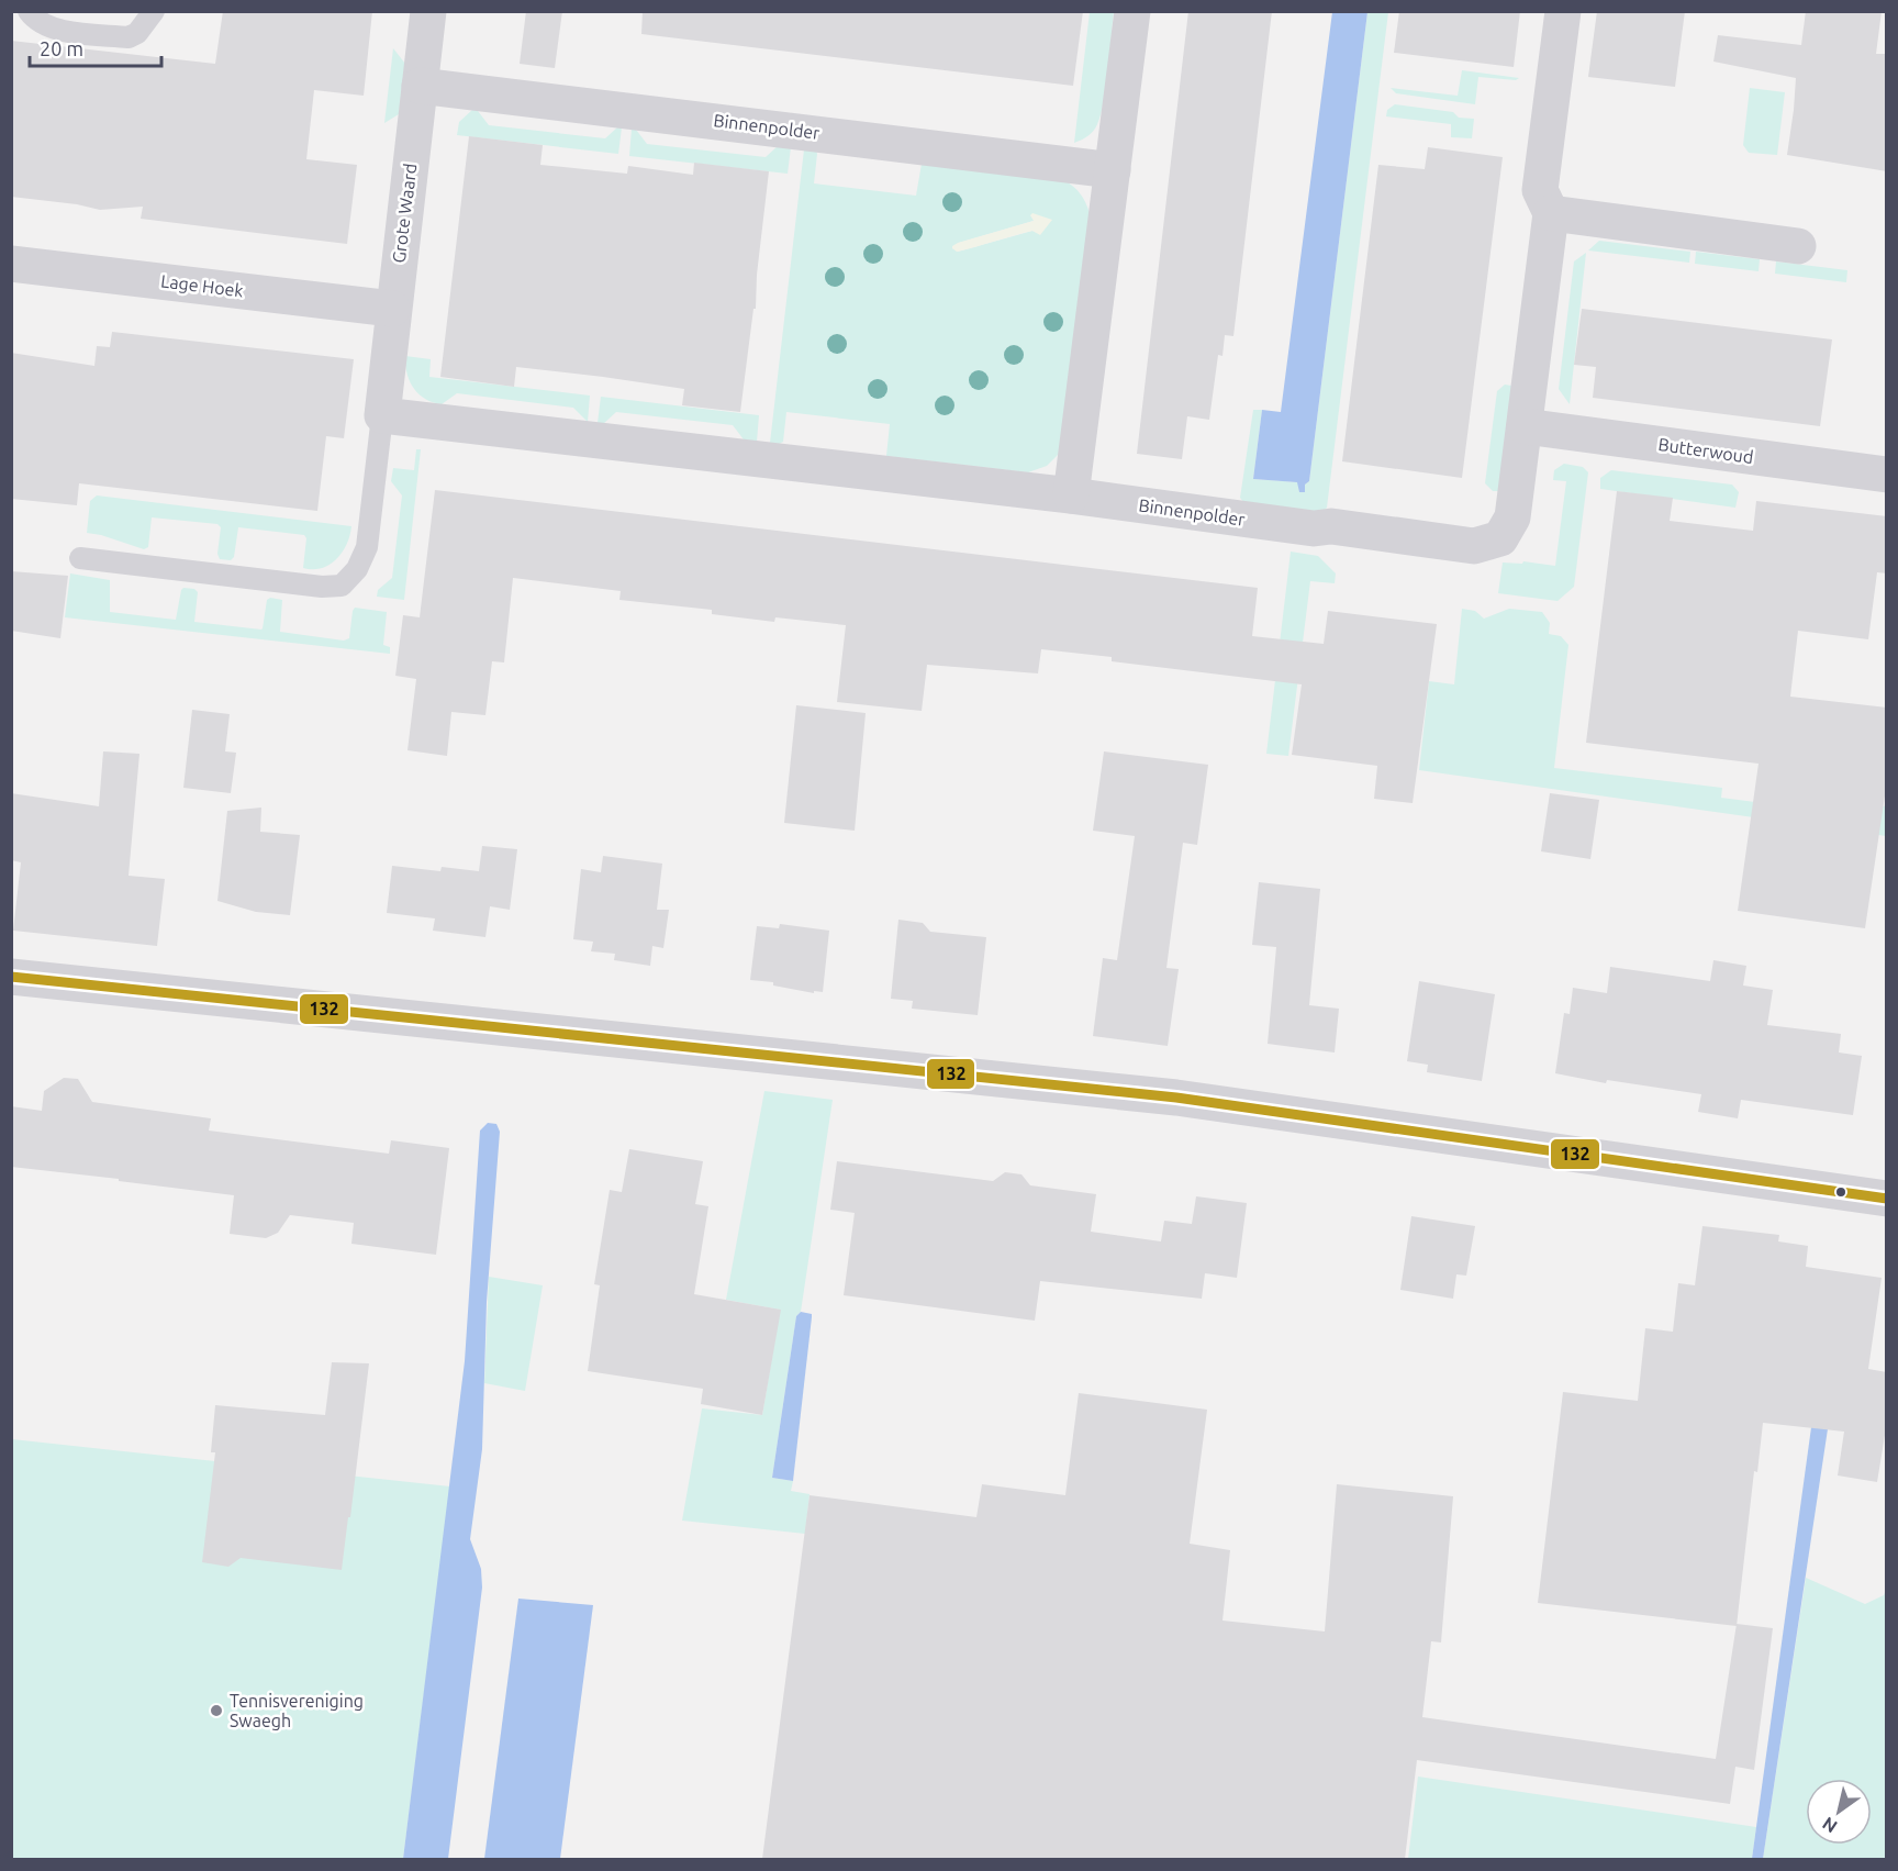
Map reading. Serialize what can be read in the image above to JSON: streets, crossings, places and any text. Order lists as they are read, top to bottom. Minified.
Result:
{"streets":{"street":["Binnenpolder","Grote Waard","Lage Hoek","Butterwoud"]},"crossings":[["Binnenpolder","Grote Waard"],["Binnenpolder","Butterwoud"],["Grote Waard","Lage Hoek"]],"places":["Tennisvereniging Swaegh"],"lines":["transit line 132"],"scale_bar":"20 m","north":"bottom left"}
